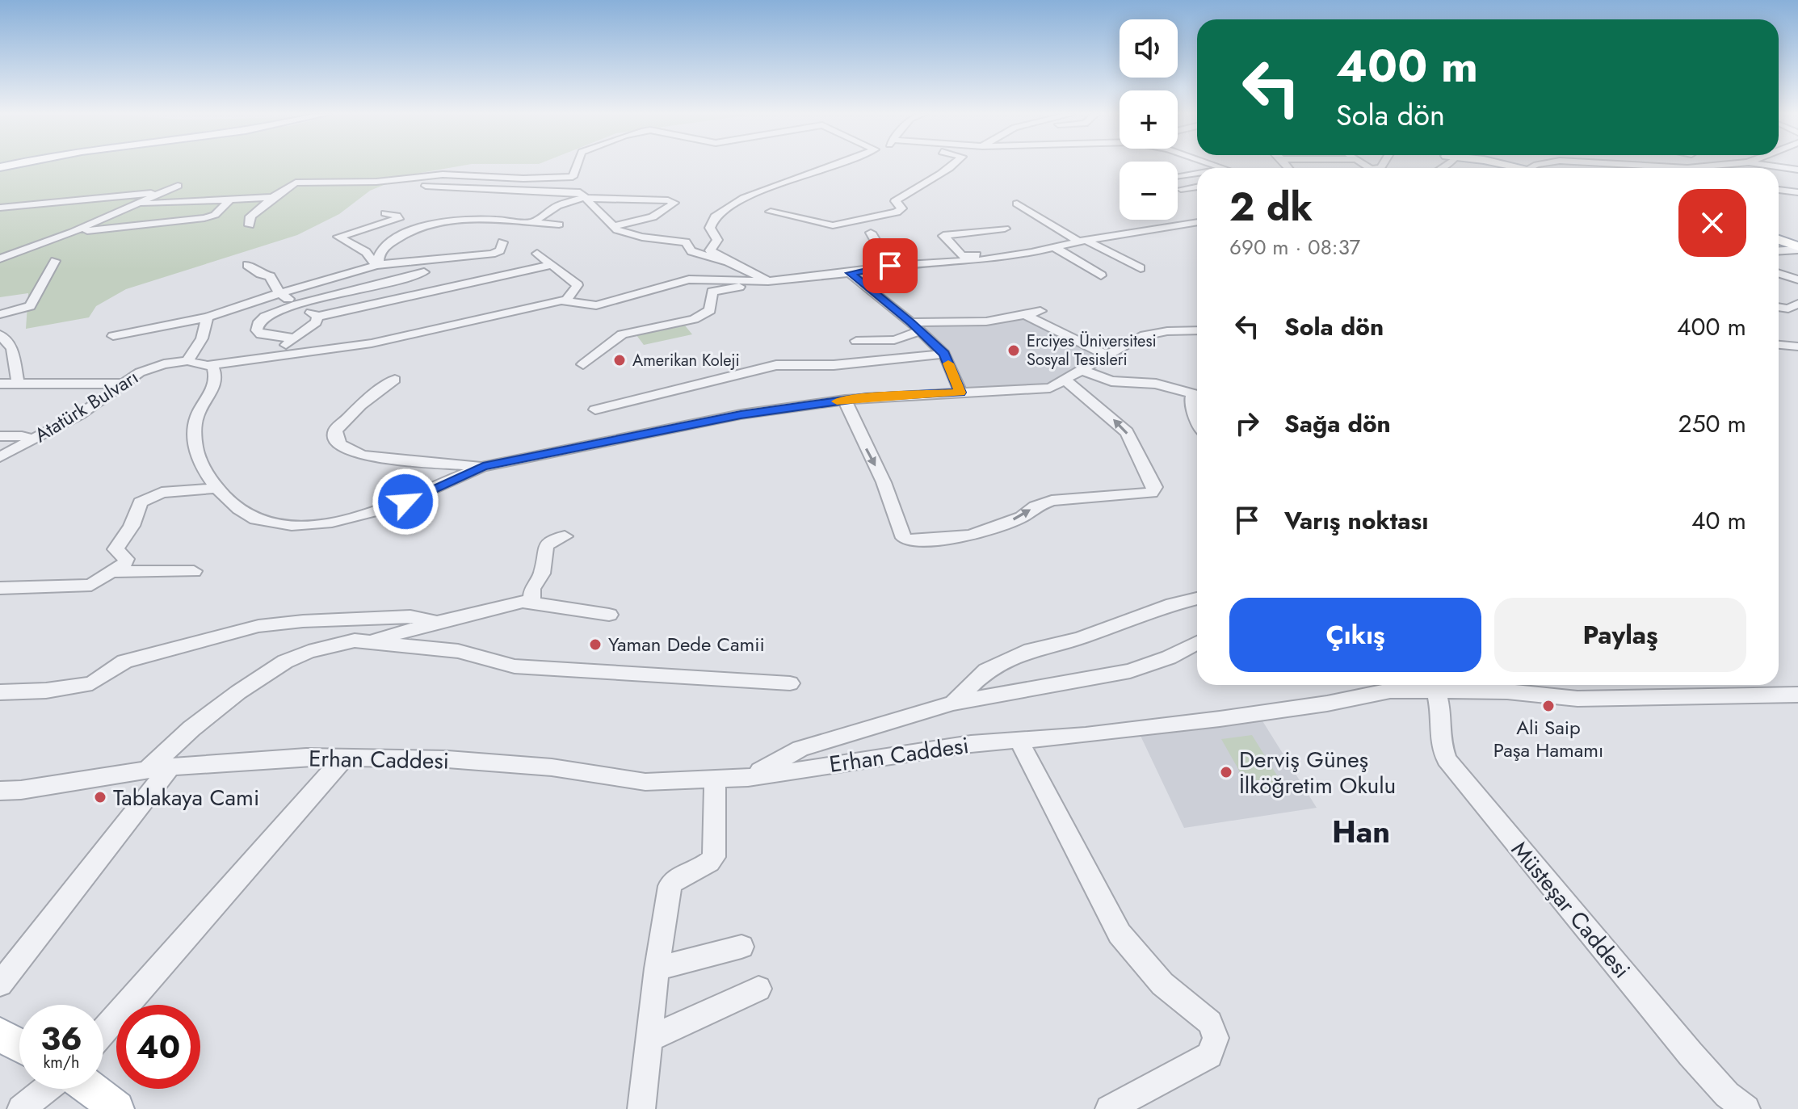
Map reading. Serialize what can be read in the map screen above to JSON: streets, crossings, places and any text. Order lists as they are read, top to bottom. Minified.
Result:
{"streets":{"street":["Atatürk Bulvarı","Erhan Caddesi","Müsteşar Caddesi"]},"crossings":[["Erhan Caddesi","Müsteşar Caddesi"]],"districts":["Han"],"places":["Erciyes Üniversitesi Sosyal Tesisleri","Amerikan Koleji","Yaman Dede Camii","Ali Saip Paşa Hamamı","Derviş Güneş İlköğretim Okulu","Tablakaya Cami"],"page":{"map_buttons":["+","−"],"turn":["400 m","Sola dön"],"heading":["2 dk","690 m · 08:37"],"list":[{"name":"Sola dön","value":"400 m"},{"name":"Sağa dön","value":"250 m"},{"name":"Varış noktası","value":"40 m"}],"buttons":["Çıkış","Paylaş"],"speed":"36 km/h","limit":"40"}}
